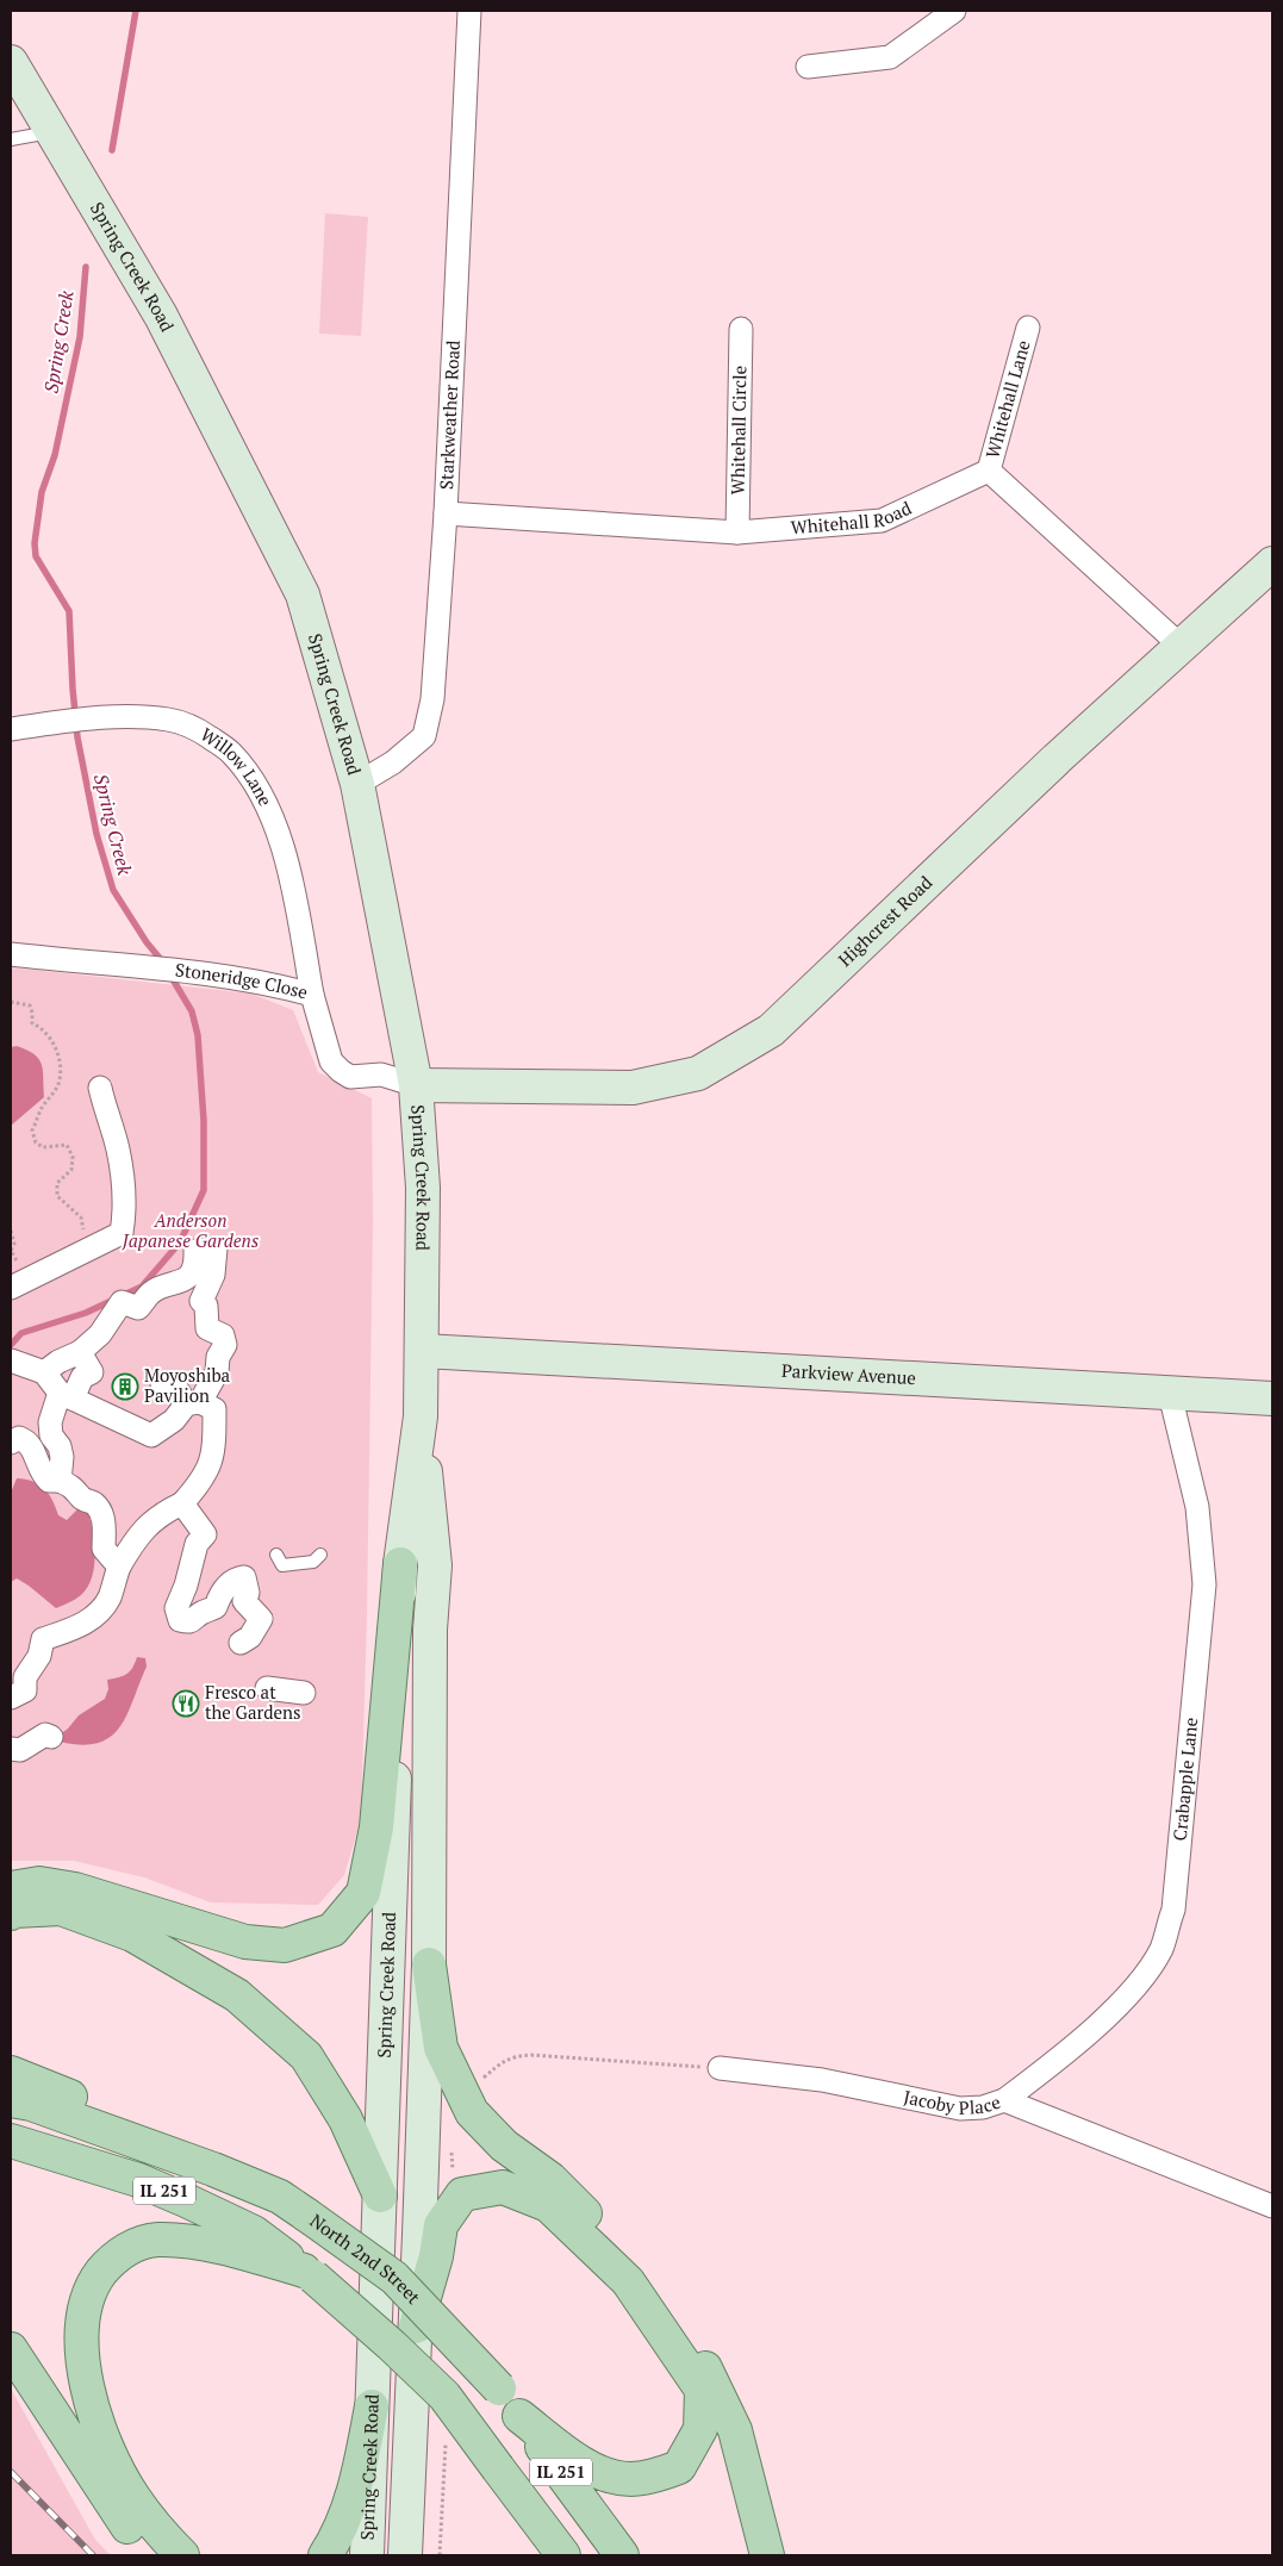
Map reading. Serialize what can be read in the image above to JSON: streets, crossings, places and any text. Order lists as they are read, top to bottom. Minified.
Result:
{"streets":{"main road":["Spring Creek Road","Highcrest Road","Parkview Avenue","IL 251","North 2nd Street"],"street":["Whitehall Lane","Starkweather Road","Whitehall Circle","Whitehall Road","Willow Lane","Stoneridge Close","Crabapple Lane","Jacoby Place"]},"crossings":[["Spring Creek Road","Starkweather Road"],["Spring Creek Road","Highcrest Road"],["Spring Creek Road","Stoneridge Close"],["Spring Creek Road","Parkview Avenue"],["Whitehall Lane","Whitehall Road"],["Starkweather Road","Whitehall Road"],["Whitehall Circle","Whitehall Road"],["Willow Lane","Stoneridge Close"],["Highcrest Road","Stoneridge Close"],["Parkview Avenue","Crabapple Lane"],["Crabapple Lane","Jacoby Place"]],"water":["Spring Creek"],"parks":["Anderson Japanese Gardens"],"places":{"building":["Moyoshiba Pavilion"],"restaurant":["Fresco at the Gardens"]}}
